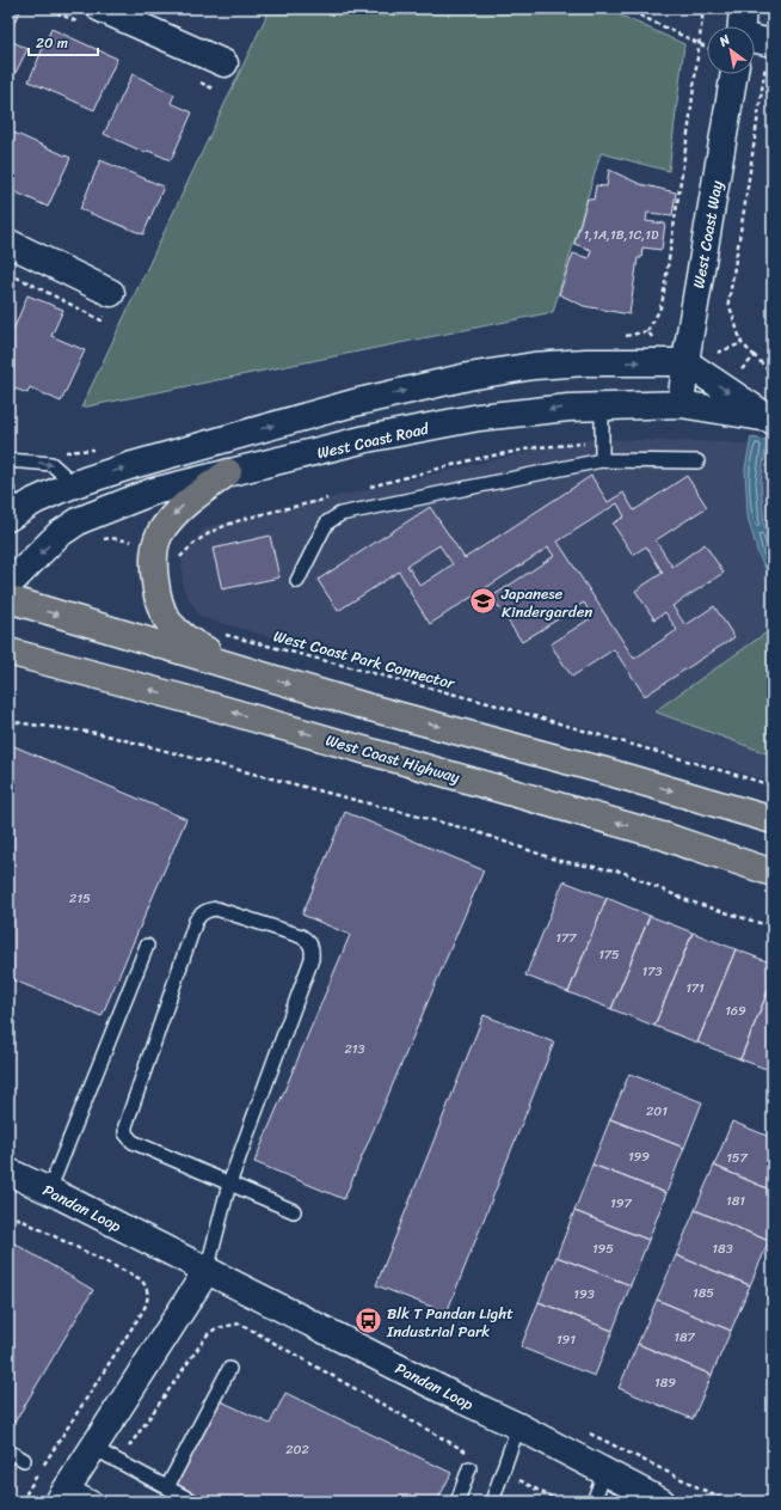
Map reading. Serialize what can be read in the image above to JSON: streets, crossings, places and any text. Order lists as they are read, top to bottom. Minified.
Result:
{"streets":{"main road":["West Coast Highway"],"street":["West Coast Way","West Coast Road","Pandan Loop"],"path":["West Coast Park Connector"]},"crossings":[["West Coast Way","West Coast Road"]],"places":{"school or university":["Japanese Kindergarden"],"bus stop":["Blk T Pandan Light Industrial Park"]},"house_numbers":["1,1A,1B,1C,1D","215","177","175","173","171","169","213","201","199","157","181","197","195","183","185","193","187","191","189","202"],"scale_bar":"20 m","north":"top left"}
